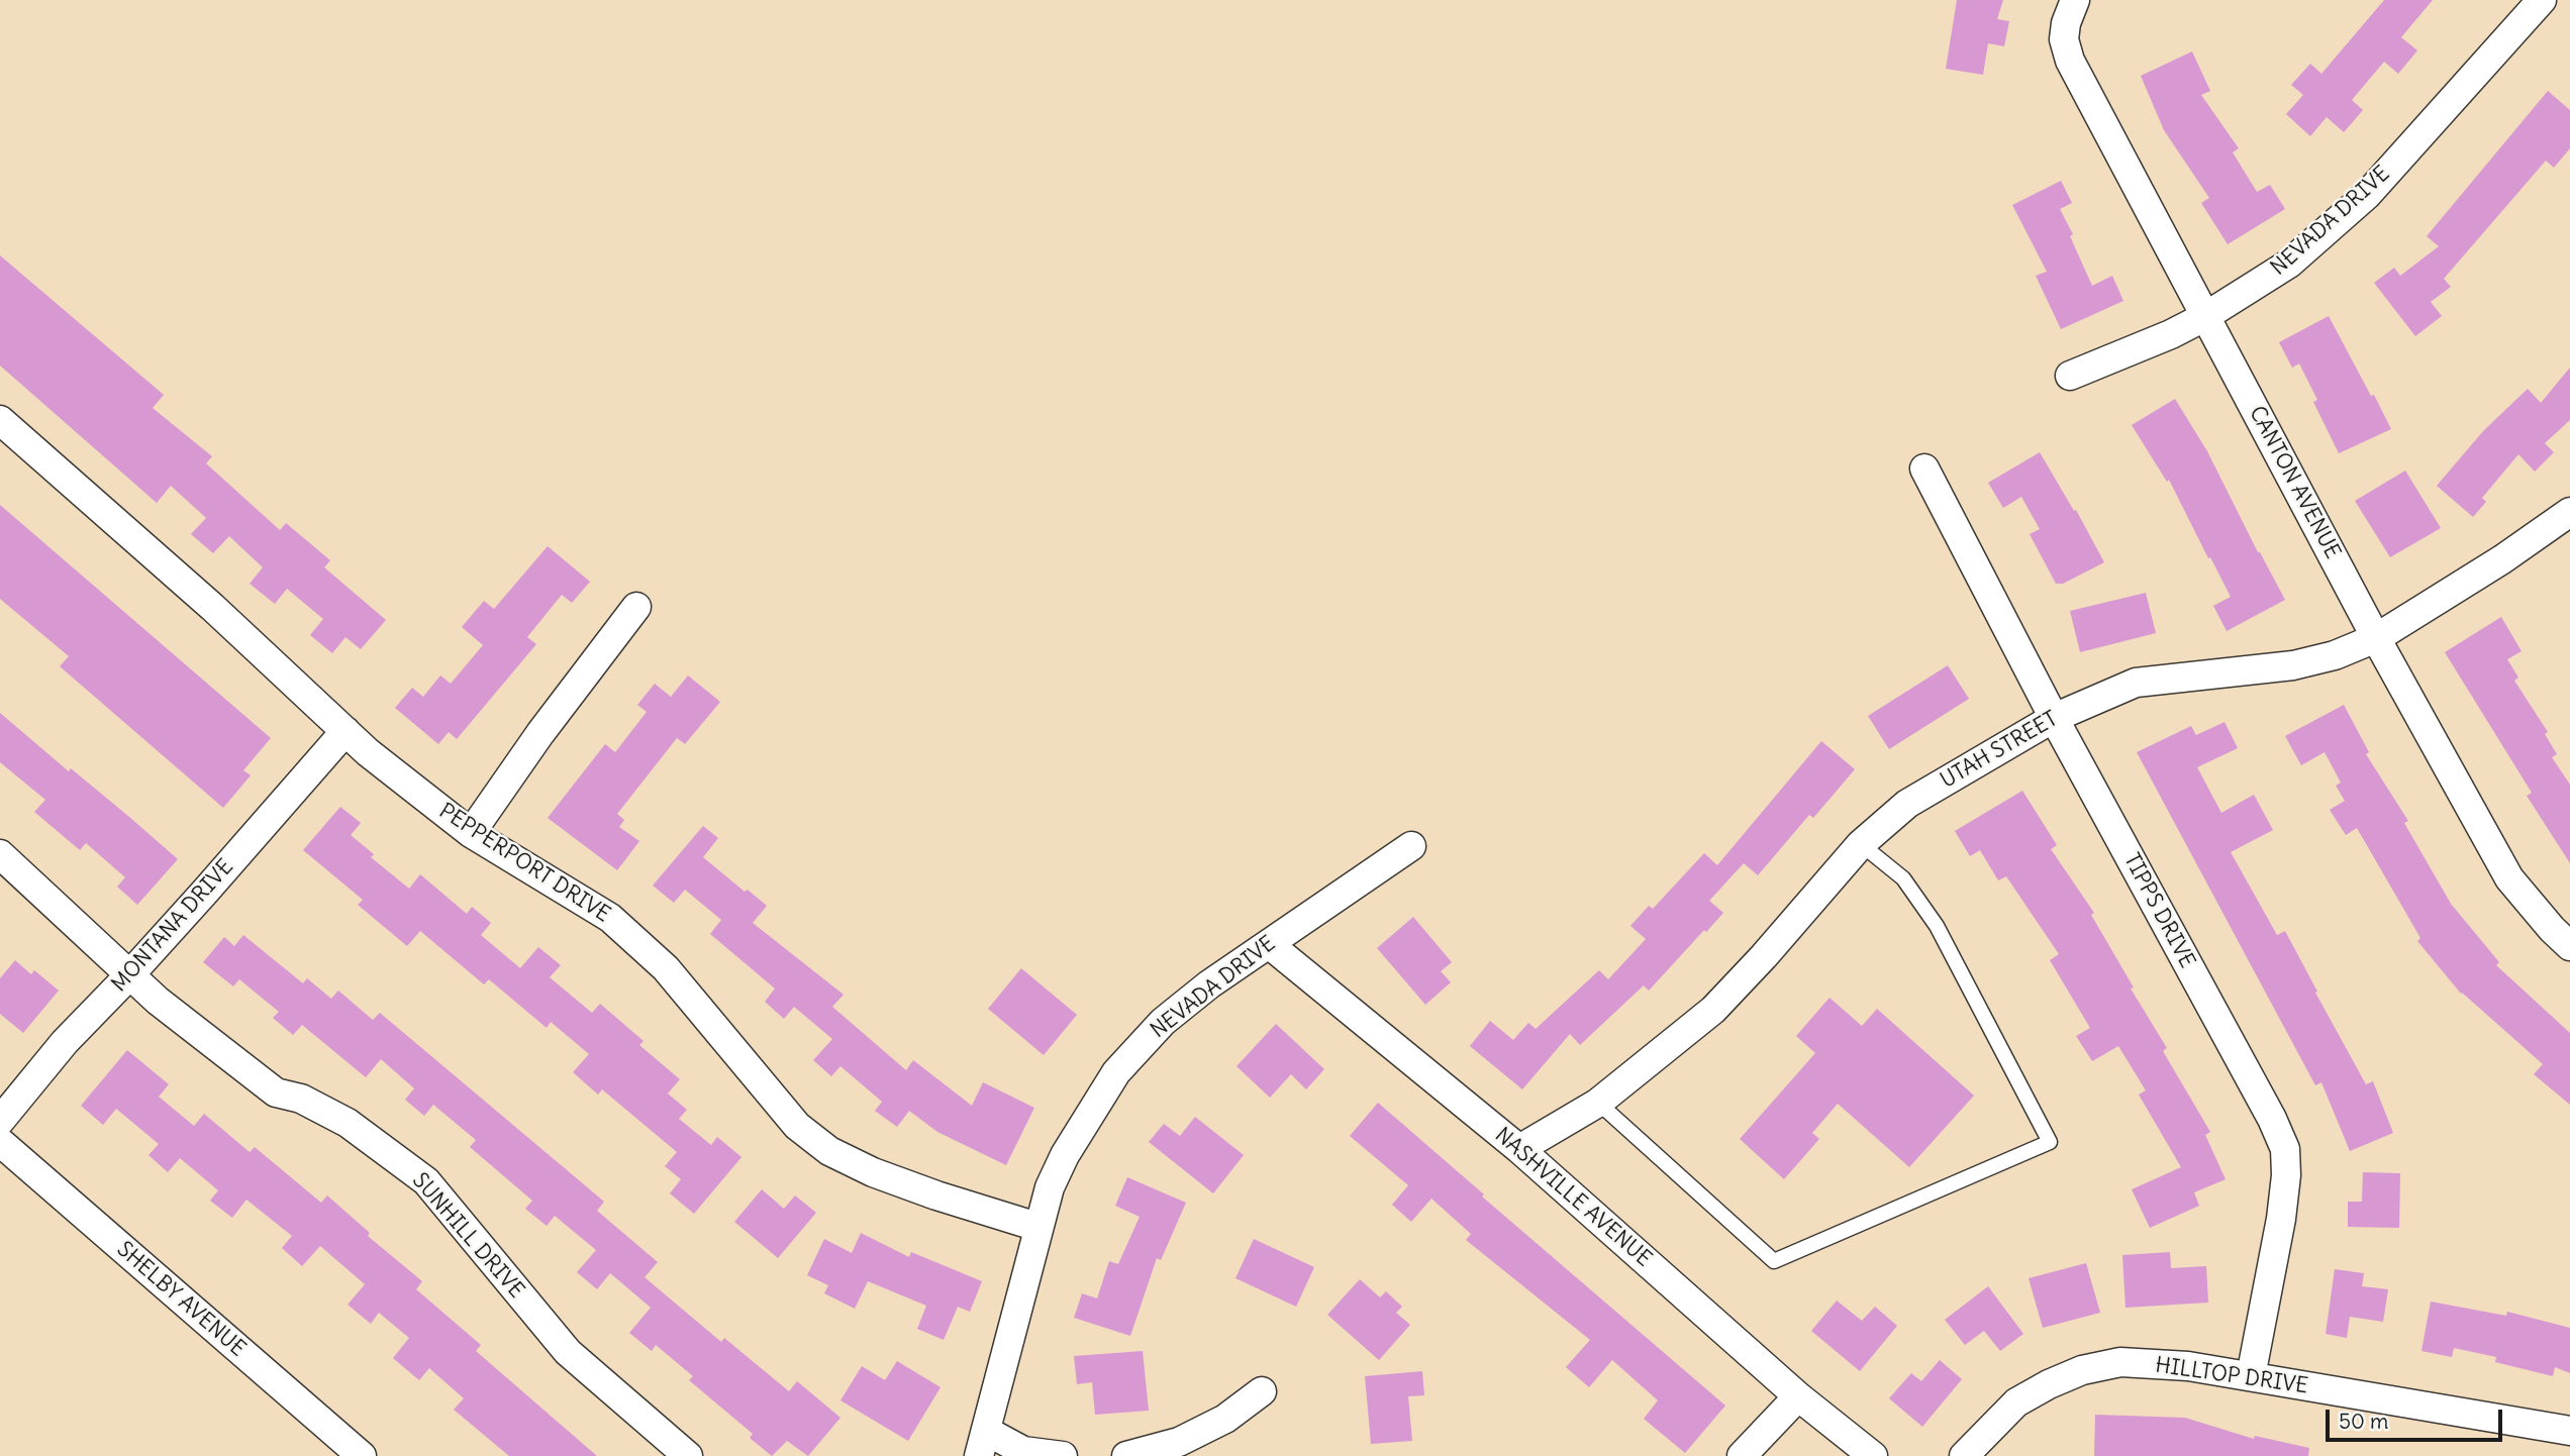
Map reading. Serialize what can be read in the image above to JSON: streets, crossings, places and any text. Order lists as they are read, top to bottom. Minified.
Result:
{"streets":{"street":["NEVADA DRIVE","CANTON AVENUE","UTAH STREET","PEPPERPORT DRIVE","TIPPS DRIVE","MONTANA DRIVE","NASHVILLE AVENUE","SUNHILL DRIVE","SHELBY AVENUE","HILLTOP DRIVE"]},"crossings":[["NEVADA DRIVE","CANTON AVENUE"],["NEVADA DRIVE","PEPPERPORT DRIVE"],["NEVADA DRIVE","NASHVILLE AVENUE"],["CANTON AVENUE","UTAH STREET"],["UTAH STREET","TIPPS DRIVE"],["UTAH STREET","NASHVILLE AVENUE"],["PEPPERPORT DRIVE","MONTANA DRIVE"],["TIPPS DRIVE","HILLTOP DRIVE"],["MONTANA DRIVE","SUNHILL DRIVE"]],"scale_bar":"50 m"}
